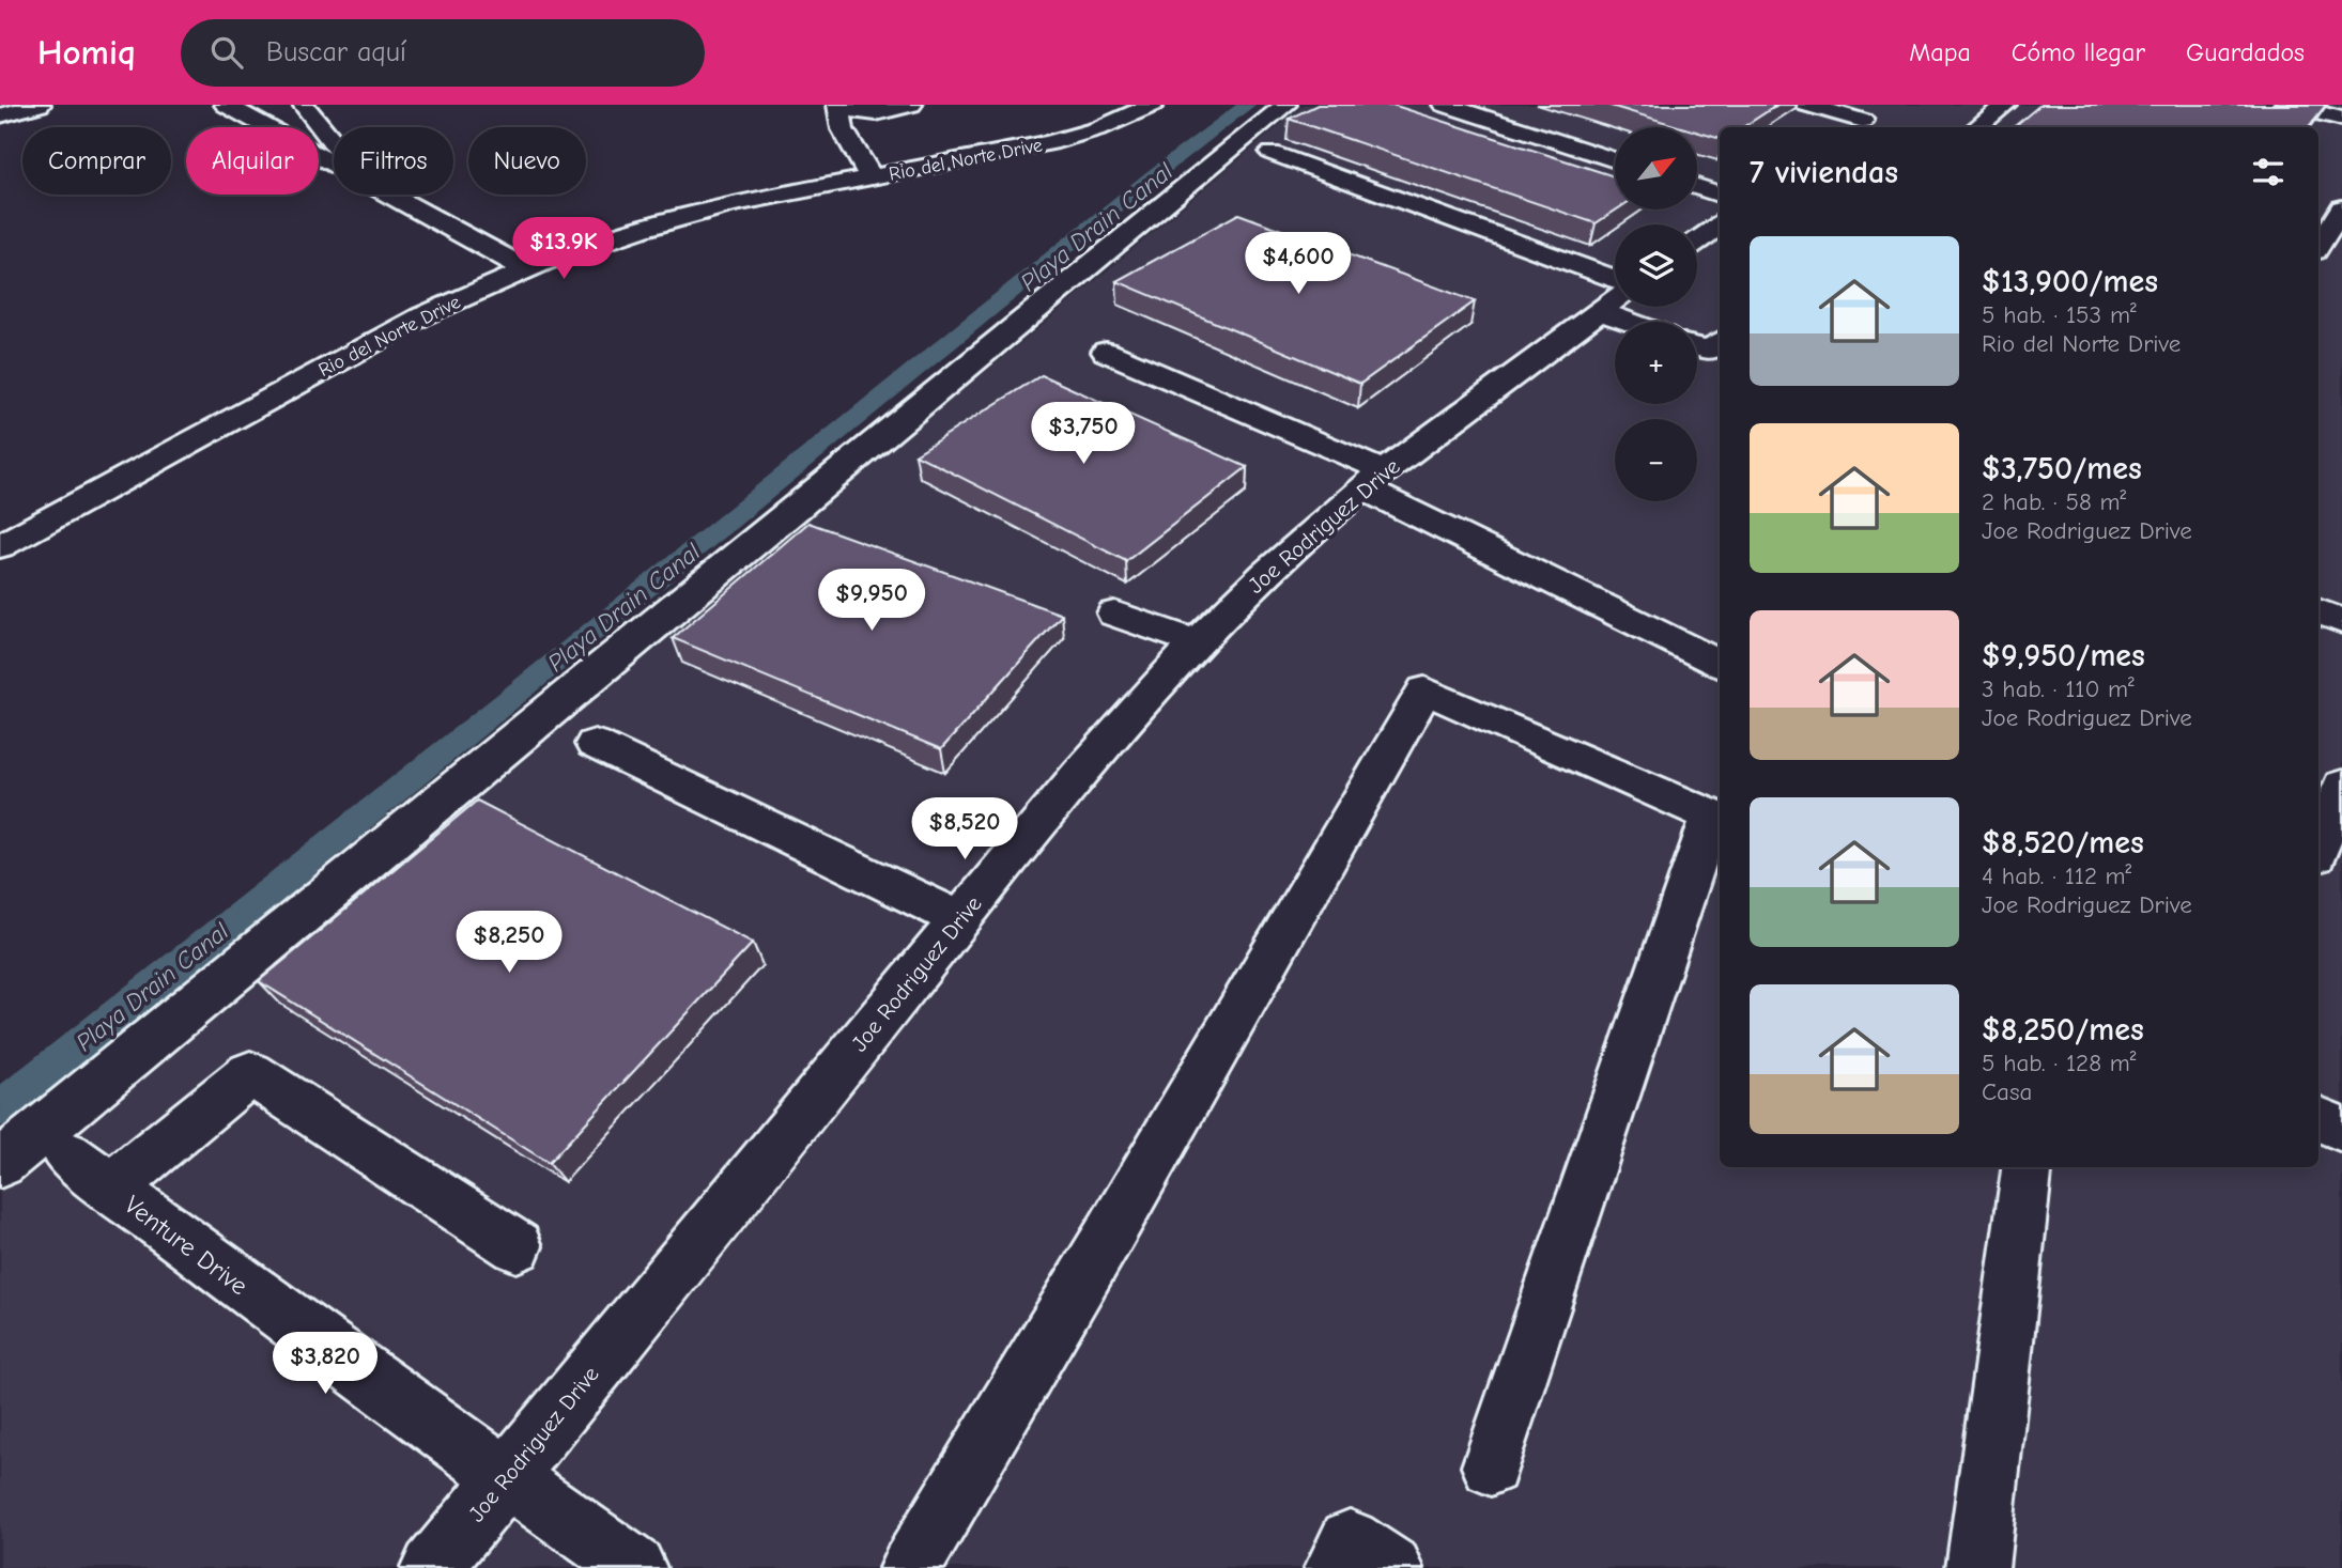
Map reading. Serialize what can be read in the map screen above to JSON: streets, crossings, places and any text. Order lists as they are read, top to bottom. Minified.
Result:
{"streets":{"street":["Rio del Norte Drive","Joe Rodriguez Drive","Venture Drive"]},"crossings":[["Joe Rodriguez Drive","Venture Drive"]],"water":["Playa Drain Canal"],"north":"top right","page":{"header":"Homiq","search":"Buscar aquí","nav":["Mapa","Cómo llegar","Guardados"],"map_buttons":["+","−"],"chip":["Comprar","Alquilar","Filtros","Nuevo"],"heading":"7 viviendas","price":["$13.9K","$4,600","$3,750","$9,950","$8,520","$8,250","$3,820"],"list":[{"name":"$13,900/mes","note":"5 hab. · 153 m² · Rio del Norte Drive"},{"name":"$3,750/mes","note":"2 hab. · 58 m² · Joe Rodriguez Drive"},{"name":"$9,950/mes","note":"3 hab. · 110 m² · Joe Rodriguez Drive"},{"name":"$8,520/mes","note":"4 hab. · 112 m² · Joe Rodriguez Drive"},{"name":"$8,250/mes","note":"5 hab. · 128 m² · Casa"}]}}
